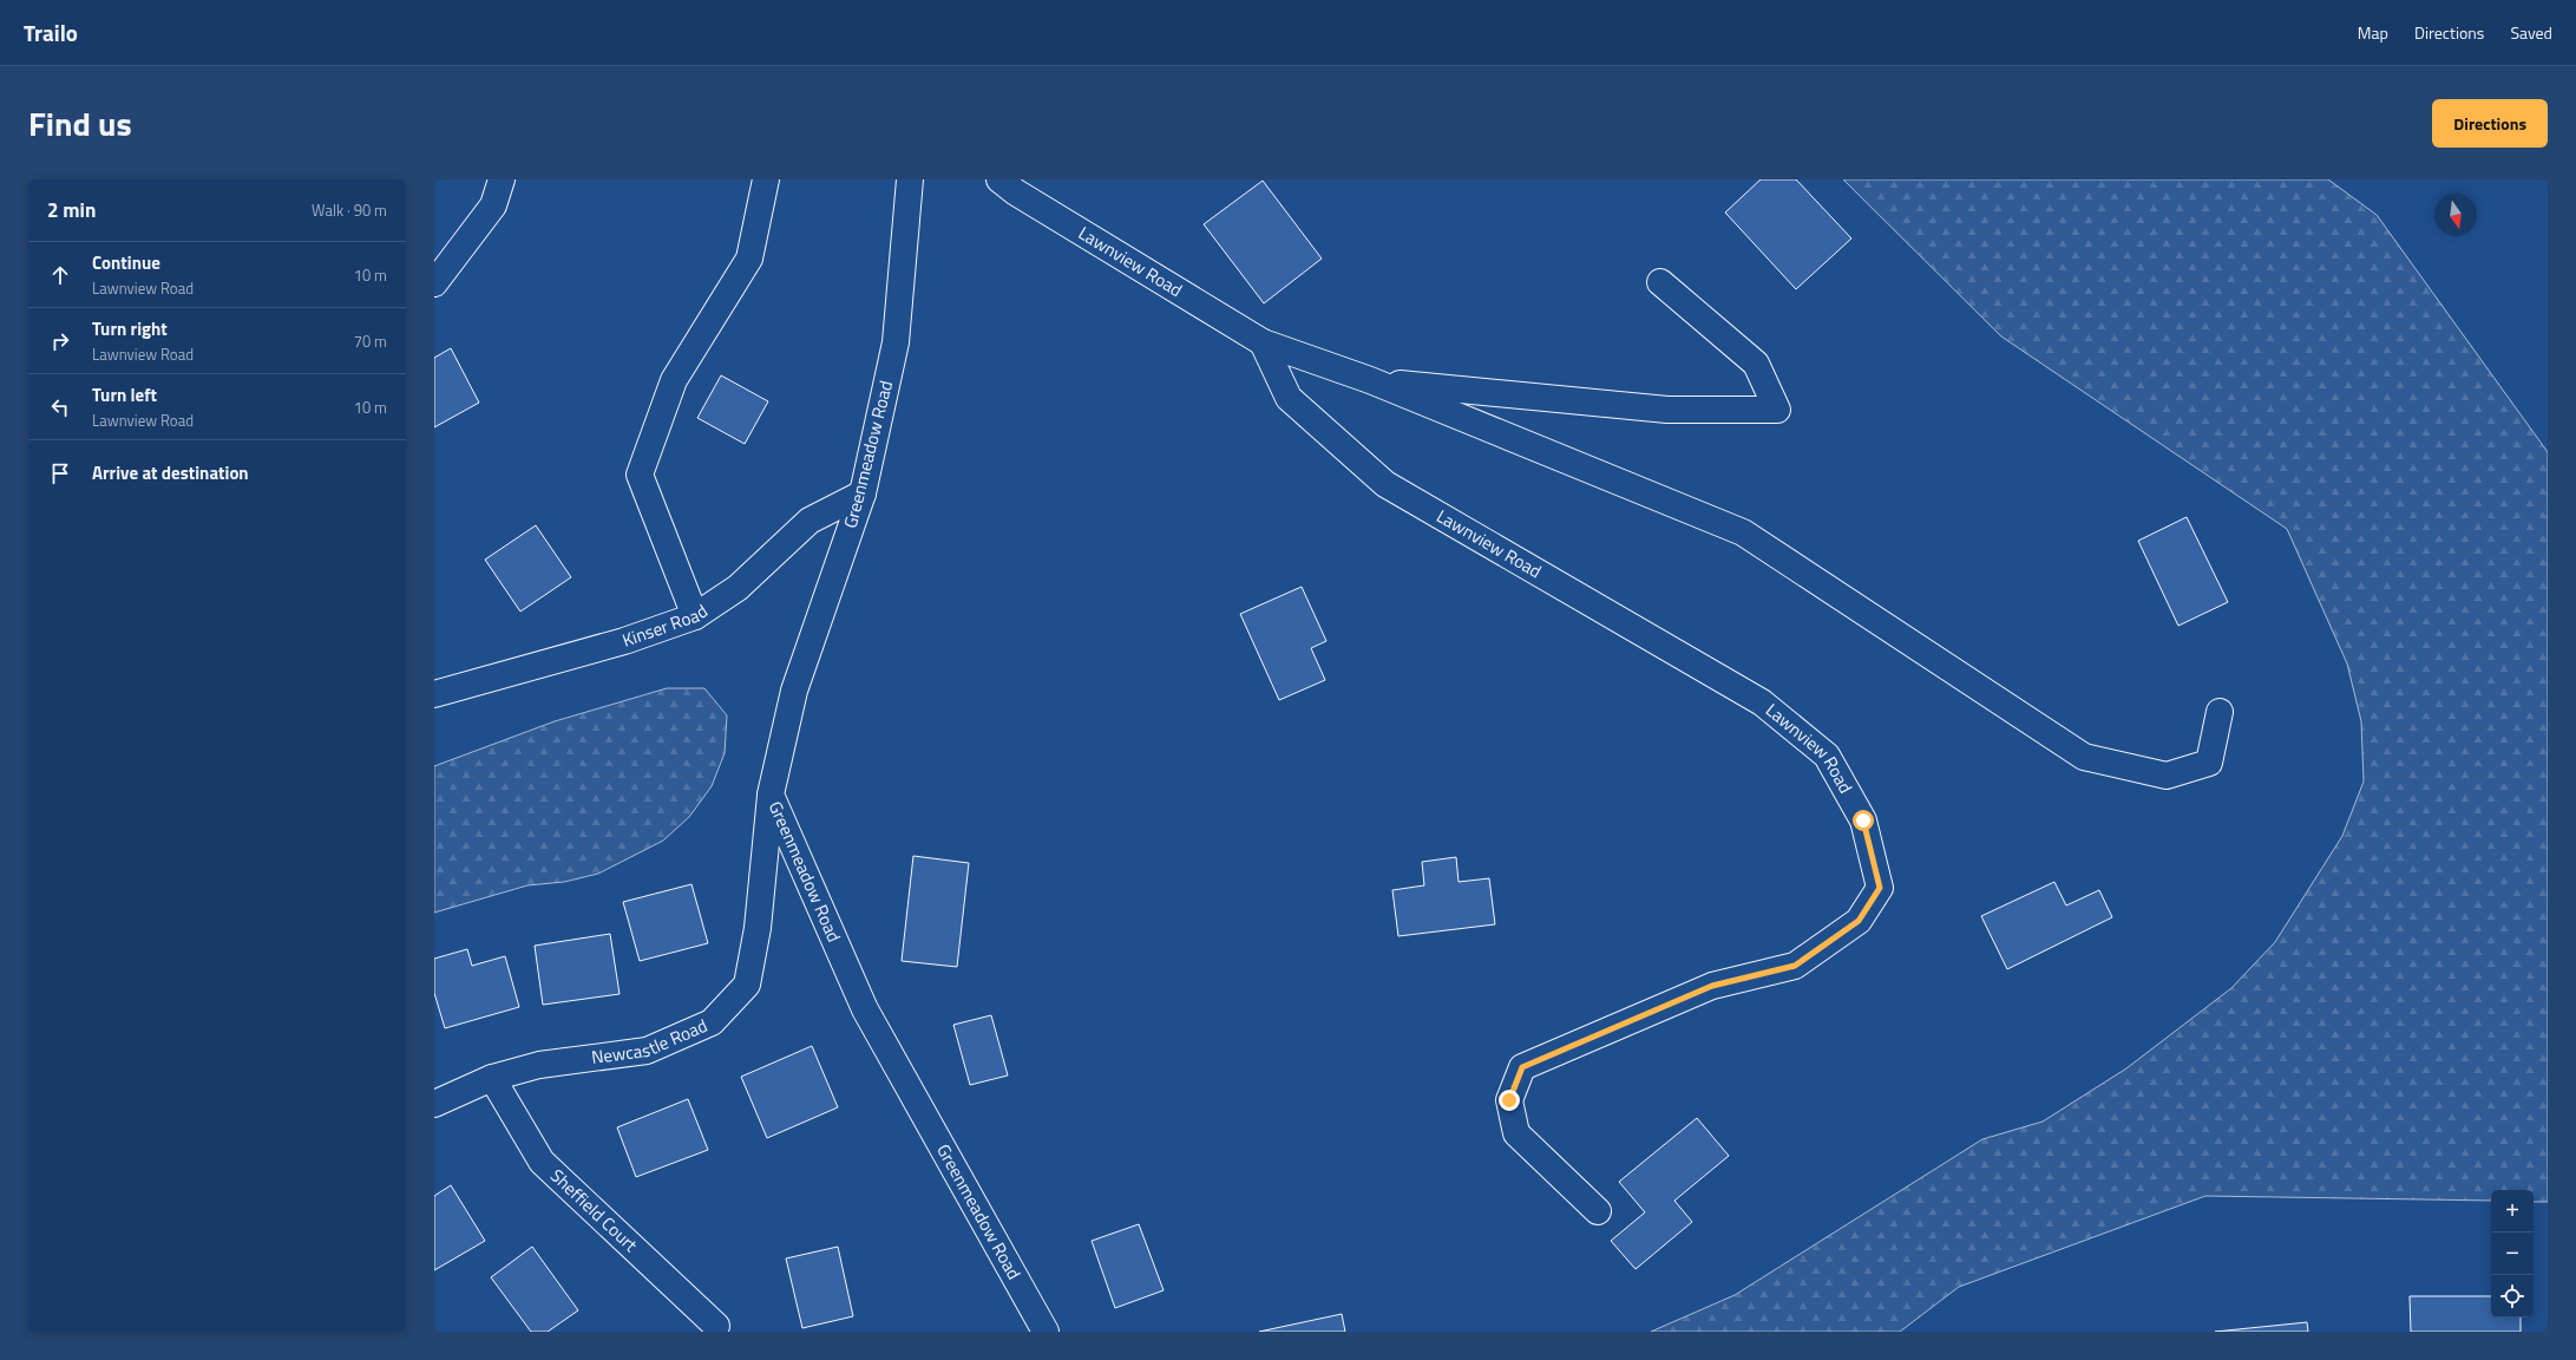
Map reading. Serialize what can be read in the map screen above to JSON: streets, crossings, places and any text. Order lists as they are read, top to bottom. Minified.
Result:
{"streets":{"street":["Lawnview Road","Greenmeadow Road","Kinser Road","Newcastle Road","Sheffield Court"]},"crossings":[["Greenmeadow Road","Kinser Road"],["Greenmeadow Road","Newcastle Road"],["Newcastle Road","Sheffield Court"]],"north":"bottom","page":{"header":"Trailo","nav":["Map","Directions","Saved"],"title":"Find us","buttons":"Directions","heading":["2 min","Walk · 90 m"],"list":[["Continue","Lawnview Road","10 m"],["Turn right","Lawnview Road","70 m"],["Turn left","Lawnview Road","10 m"],"Arrive at destination"],"map_buttons":["+","−"]}}
